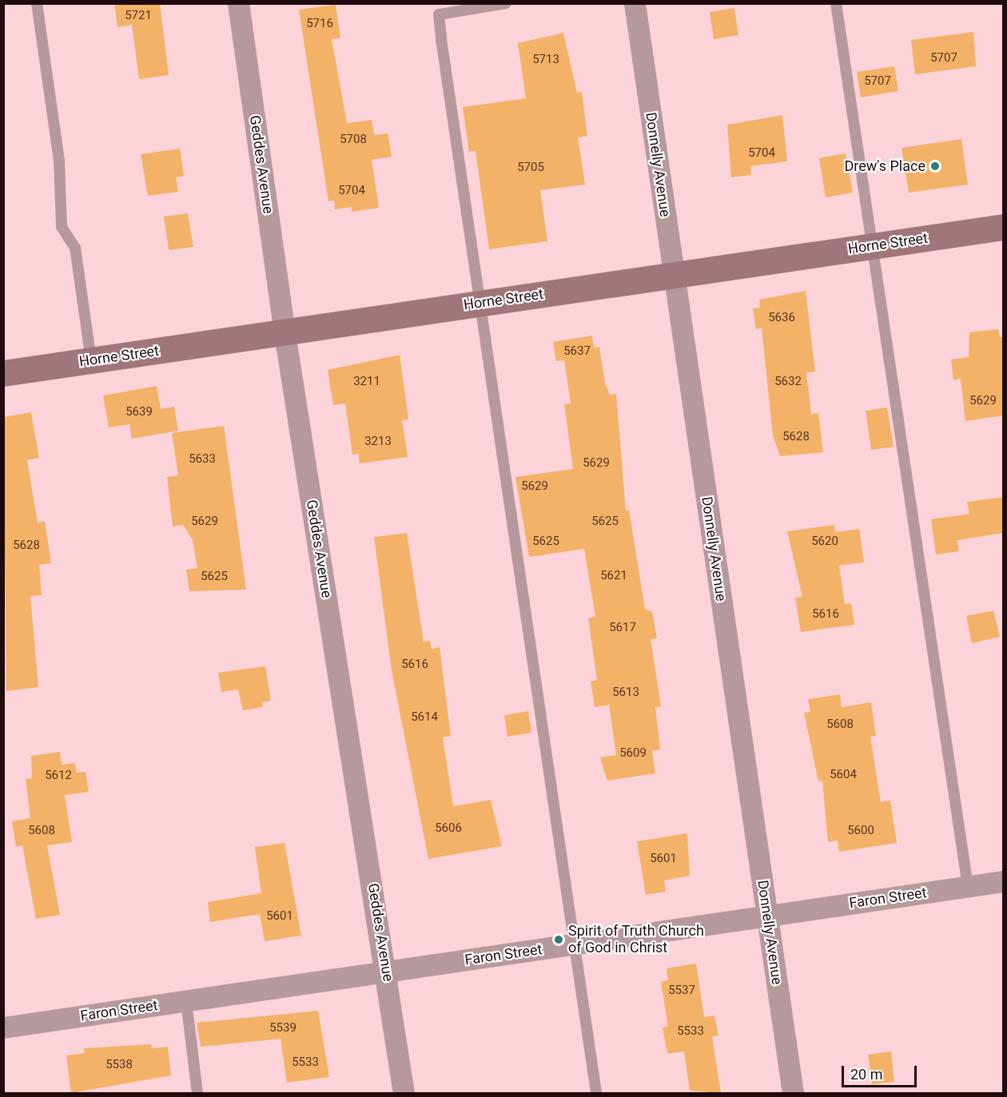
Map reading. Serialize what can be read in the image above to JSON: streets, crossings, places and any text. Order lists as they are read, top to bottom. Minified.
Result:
{"streets":{"street":["Geddes Avenue","Donnelly Avenue","Horne Street","Faron Street"]},"crossings":[["Geddes Avenue","Horne Street"],["Geddes Avenue","Faron Street"],["Donnelly Avenue","Horne Street"],["Donnelly Avenue","Faron Street"]],"places":["Drew's Place","Spirit of Truth Church of God in Christ"],"house_numbers":["5721","5716","5707","5713","5707","5708","5704","5705","5704","5636","5637","3211","5632","5629","5639","5628","3213","5633","5629","5629","5629","5625","5625","5620","5628","5621","5625","5616","5617","5616","5613","5614","5608","5609","5604","5612","5606","5608","5600","5601","5601","5537","5539","5533","5533","5538"],"scale_bar":"20 m"}
